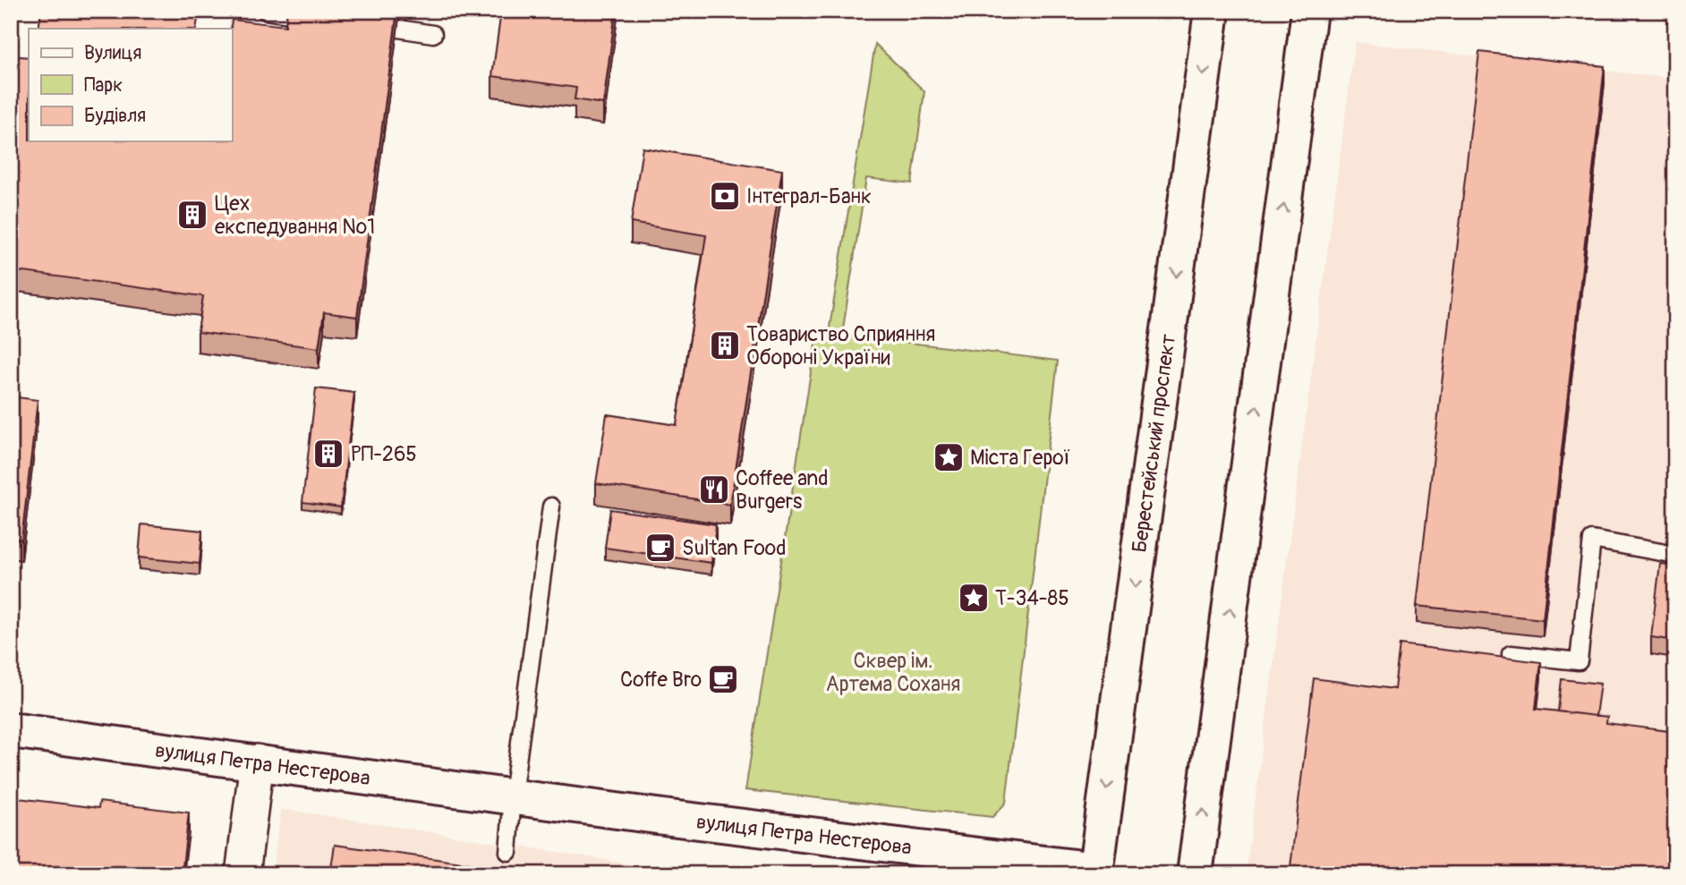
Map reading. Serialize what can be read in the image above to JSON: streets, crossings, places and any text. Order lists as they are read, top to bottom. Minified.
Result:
{"streets":{"main road":["Берестейський проспект","вулиця Петра Нестерова"]},"crossings":[["Берестейський проспект","вулиця Петра Нестерова"]],"parks":["Сквер ім. Артема Соханя"],"places":{"bank":["Інтеграл-Банк"],"building":["Цех експедування №1","Товариство Сприяння Обороні України","РП-265"],"place":["Міста Герої","Т-34-85"],"restaurant":["Coffee and Burgers"],"cafe":["Sultan Food","Coffe Bro"]},"legend":["Вулиця","Парк","Будівля"]}
